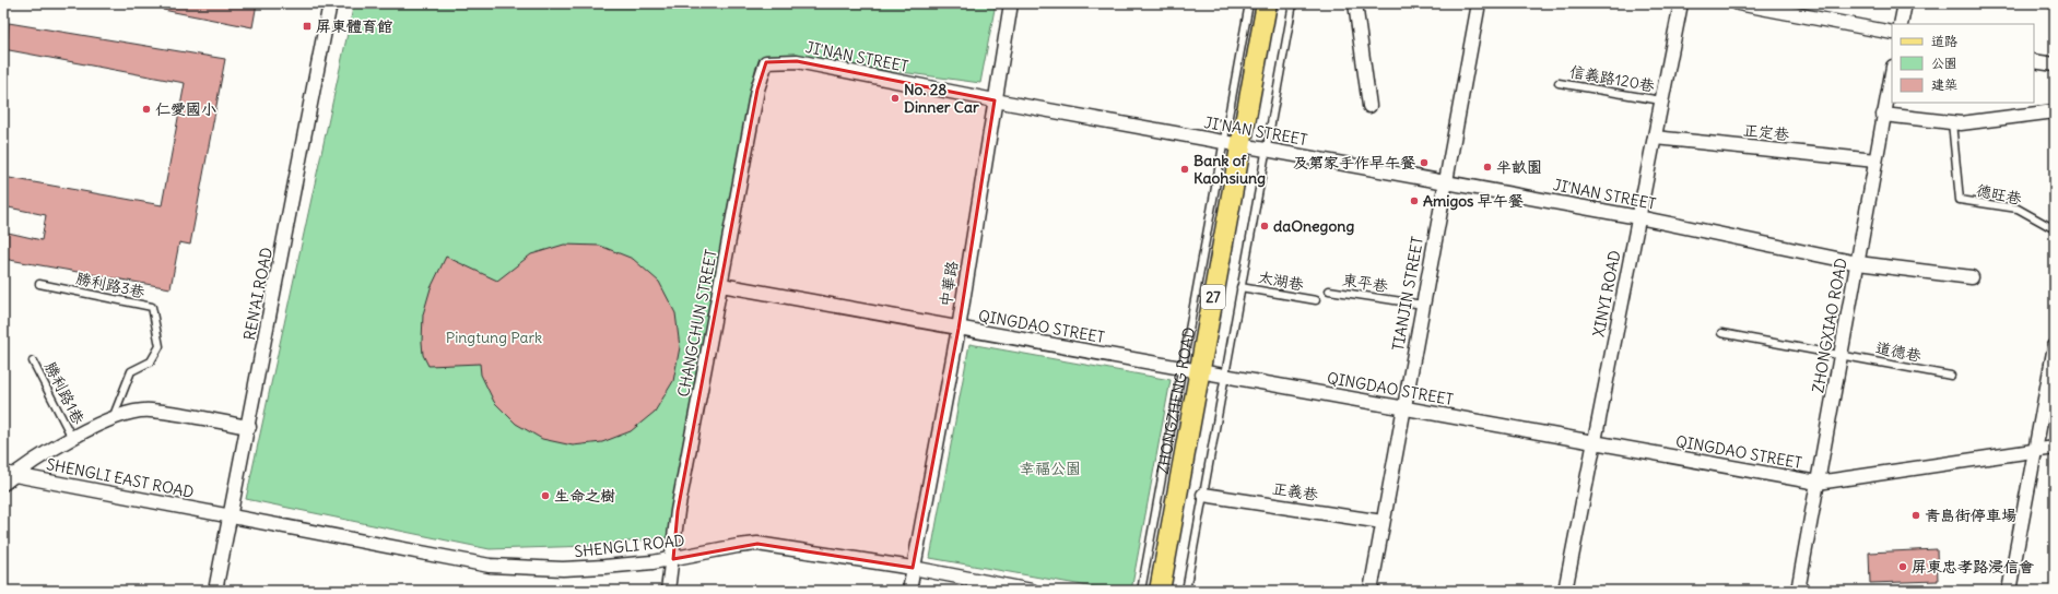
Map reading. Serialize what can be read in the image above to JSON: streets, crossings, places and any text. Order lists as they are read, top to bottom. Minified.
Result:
{"streets":{"main road":["27","ZHONGZHENG ROAD"],"street":["JI'NAN STREET","正定巷","中華路","REN'AI ROAD","TIANJIN STREET","XINYI ROAD","CHANGCHUN STREET","ZHONGXIAO ROAD","QINGDAO STREET","SHENGLI EAST ROAD","正義巷","SHENGLI ROAD"],"lane":["信義路120巷","德旺巷","太湖巷","東平巷","勝利路3巷","道德巷","勝利路1巷"]},"crossings":[["JI'NAN STREET","中華路"],["JI'NAN STREET","TIANJIN STREET"],["JI'NAN STREET","XINYI ROAD"],["JI'NAN STREET","CHANGCHUN STREET"],["JI'NAN STREET","ZHONGXIAO ROAD"],["JI'NAN STREET","ZHONGZHENG ROAD"],["信義路120巷","XINYI ROAD"],["正定巷","XINYI ROAD"],["正定巷","ZHONGXIAO ROAD"],["東平巷","TIANJIN STREET"],["中華路","QINGDAO STREET"],["中華路","SHENGLI ROAD"],["REN'AI ROAD","SHENGLI EAST ROAD"],["REN'AI ROAD","SHENGLI ROAD"],["TIANJIN STREET","QINGDAO STREET"],["TIANJIN STREET","正義巷"],["XINYI ROAD","QINGDAO STREET"],["CHANGCHUN STREET","QINGDAO STREET"],["CHANGCHUN STREET","SHENGLI ROAD"],["ZHONGXIAO ROAD","QINGDAO STREET"],["ZHONGXIAO ROAD","道德巷"],["QINGDAO STREET","ZHONGZHENG ROAD"],["SHENGLI EAST ROAD","SHENGLI ROAD"]],"parks":["Pingtung Park","幸福公園"],"places":{"transit":["屏東體育館"],"other":["No. 28 Dinner Car","仁愛國小","及第家手作早午餐","半畝園","Bank of Kaohsiung","Amigos 早午餐","daOnegong","生命之樹","青島街停車場","屏東忠孝路浸信會"]},"legend":["道路","公園","建築"]}
